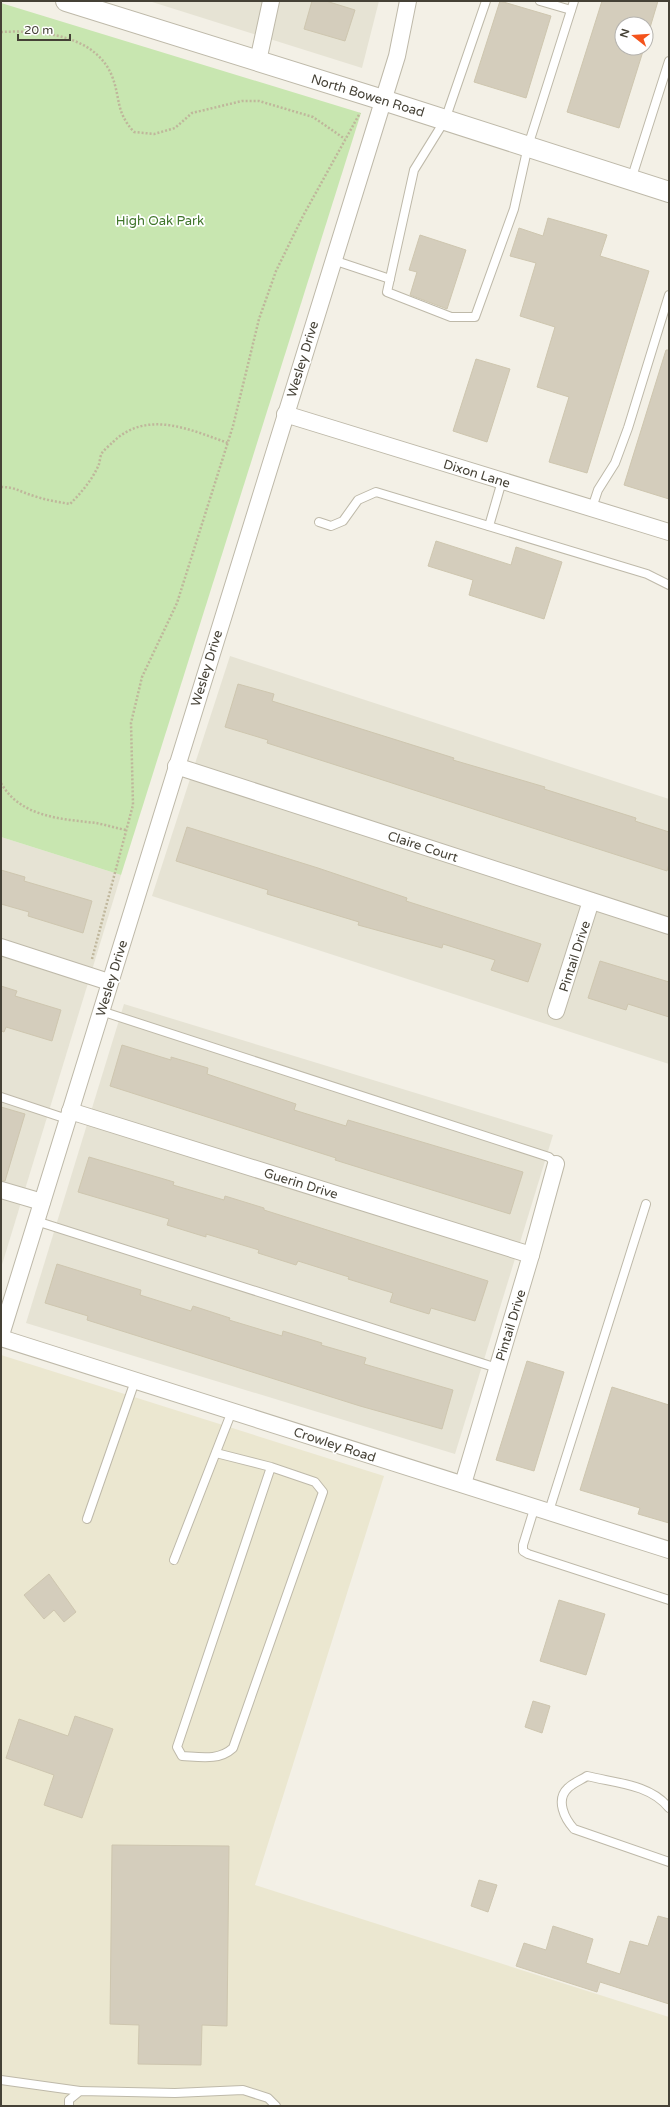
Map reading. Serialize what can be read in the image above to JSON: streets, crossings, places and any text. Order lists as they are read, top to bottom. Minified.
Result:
{"streets":{"street":["North Bowen Road","Wesley Drive","Dixon Lane","Claire Court","Pintail Drive","Guerin Drive","Crowley Road"]},"crossings":[["North Bowen Road","Wesley Drive"],["Wesley Drive","Dixon Lane"],["Wesley Drive","Claire Court"],["Wesley Drive","Guerin Drive"],["Claire Court","Pintail Drive"],["Pintail Drive","Guerin Drive"],["Pintail Drive","Crowley Road"]],"parks":["High Oak Park"],"scale_bar":"20 m","north":"left"}
